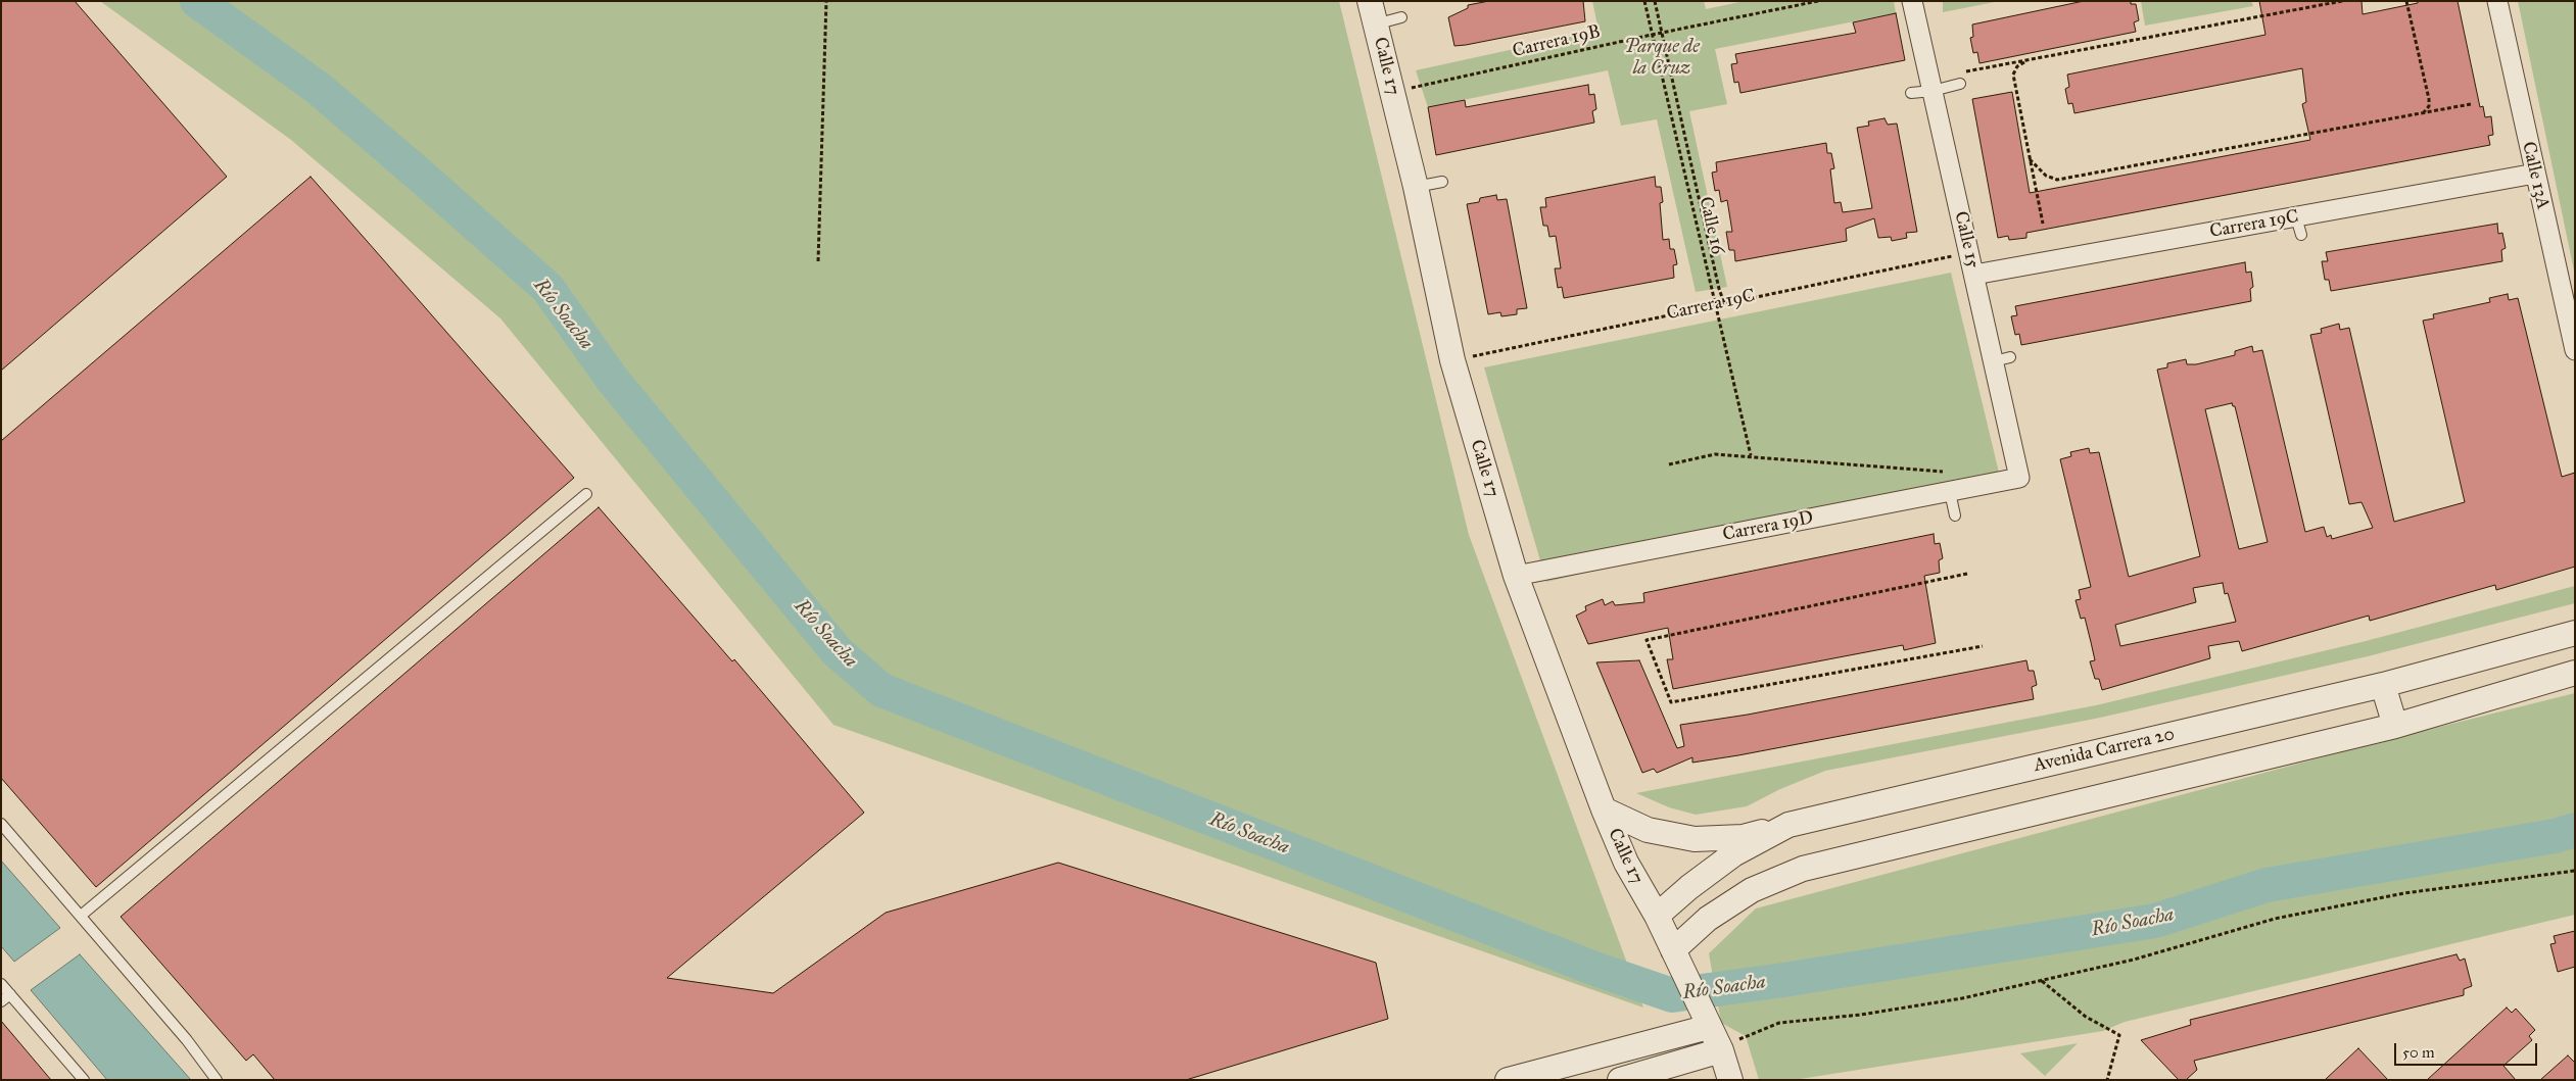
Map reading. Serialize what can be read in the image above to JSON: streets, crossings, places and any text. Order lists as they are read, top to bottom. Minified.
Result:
{"streets":{"street":["Calle 17","Calle 13A","Carrera 19C","Calle 15","Carrera 19D","Avenida Carrera 20"],"path":["Carrera 19B","Calle 16"]},"crossings":[["Carrera 19B","Calle 17"],["Carrera 19B","Calle 16"],["Calle 17","Carrera 19C"],["Calle 17","Carrera 19D"],["Calle 17","Avenida Carrera 20"],["Calle 13A","Carrera 19C"],["Carrera 19C","Calle 16"],["Carrera 19C","Calle 15"],["Calle 15","Carrera 19D"]],"water":["Río Soacha"],"parks":["Parque de la Cruz"],"scale_bar":"50 m"}
